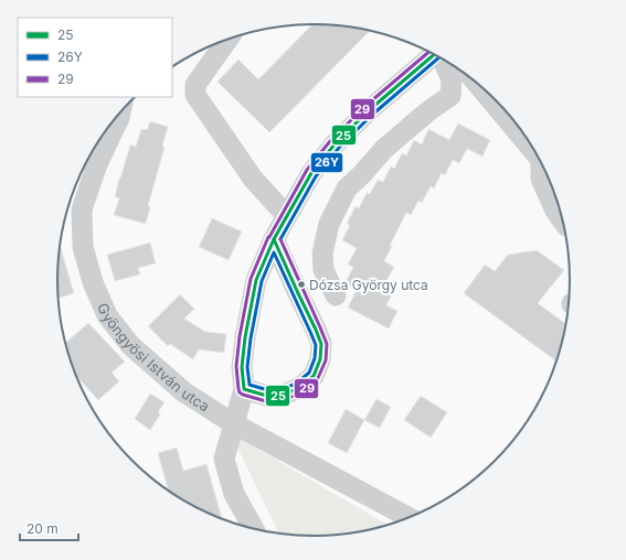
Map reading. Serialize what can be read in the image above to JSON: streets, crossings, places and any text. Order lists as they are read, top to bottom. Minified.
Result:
{"streets":{"street":["Gyöngyösi István utca"]},"places":["Dózsa György utca"],"lines":["transit line 29","transit line 25","transit line 26Y"],"legend":["25","26Y","29"],"scale_bar":"20 m"}
